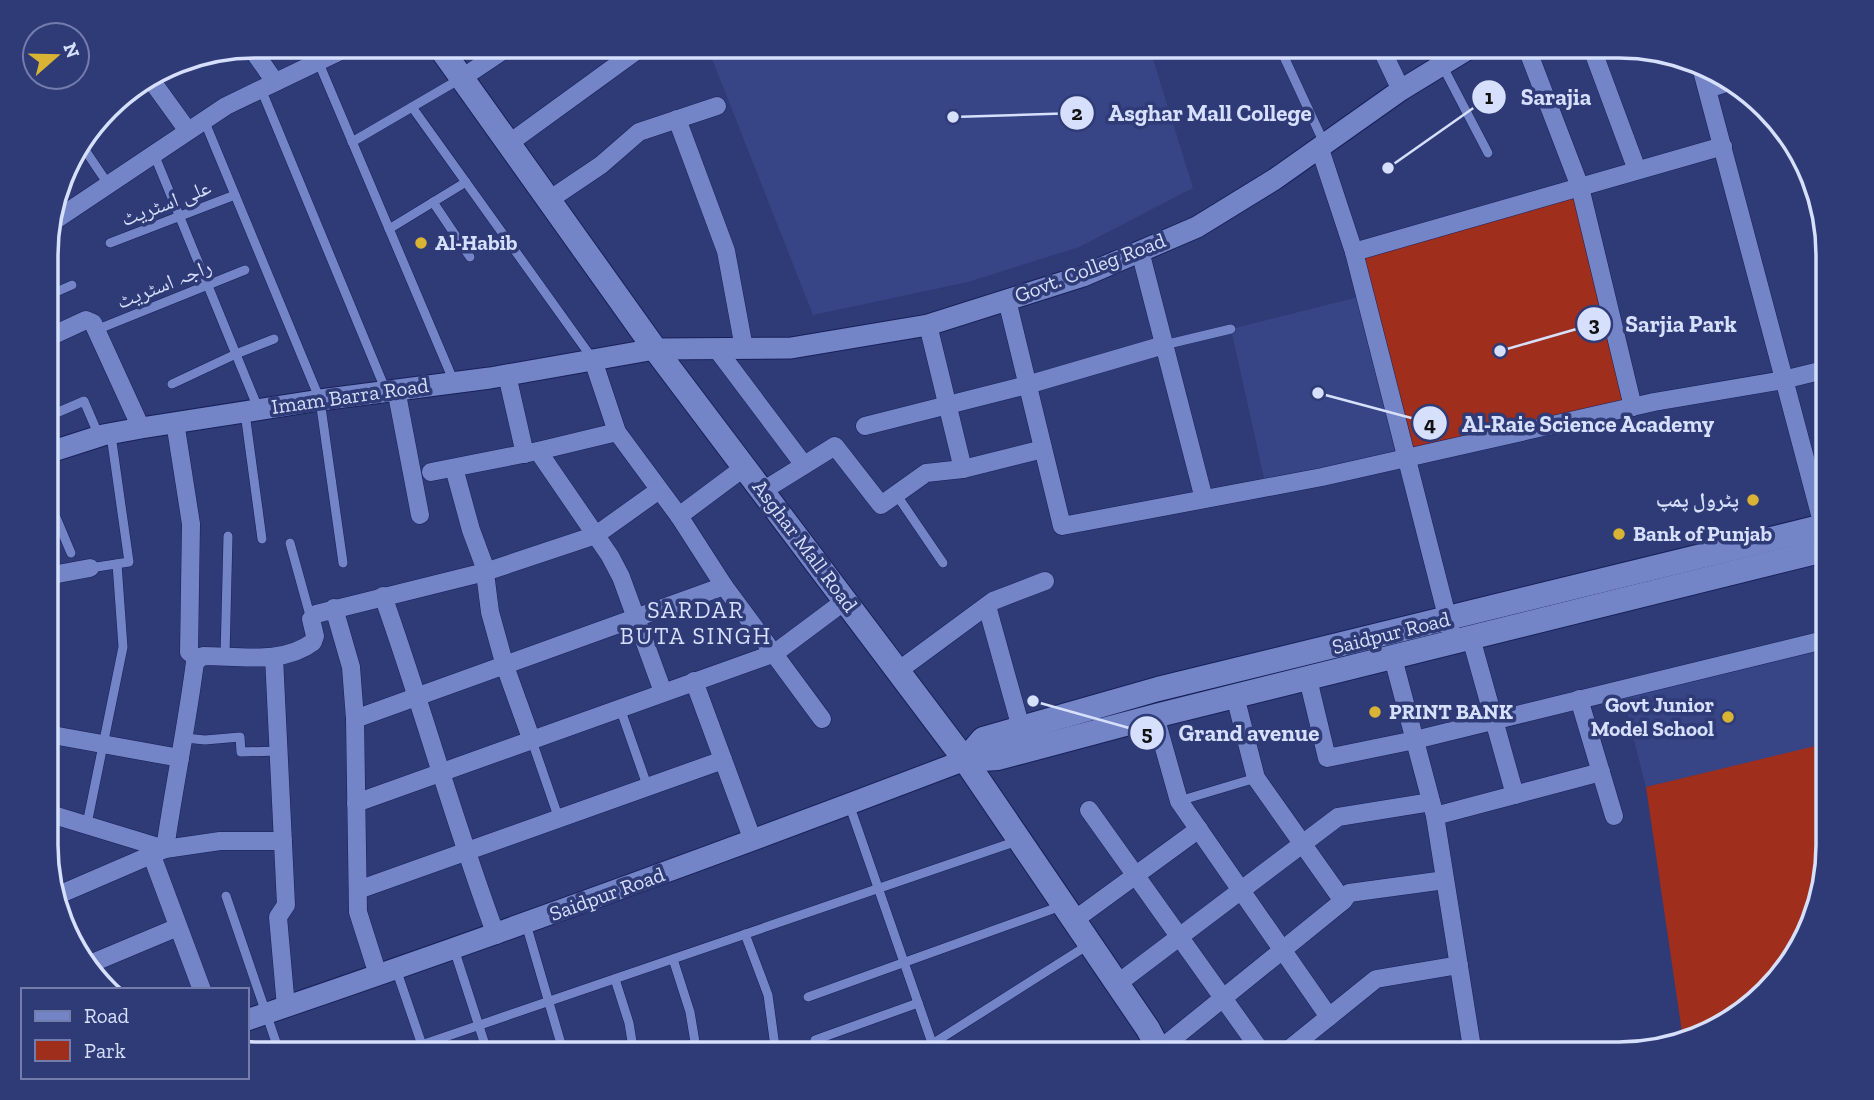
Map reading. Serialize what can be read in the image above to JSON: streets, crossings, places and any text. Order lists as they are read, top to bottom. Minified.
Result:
{"streets":{"main road":["Asghar Mall Road","Saidpur Road"],"street":["Govt. Colleg Road","Imam Barra Road"],"lane":["علی اسٹریٹ","راجہ اسٹریٹ"]},"crossings":[["Govt. Colleg Road","Imam Barra Road"],["Govt. Colleg Road","Asghar Mall Road"],["Imam Barra Road","Asghar Mall Road"],["Asghar Mall Road","Saidpur Road"]],"districts":["SARDAR BUTA SINGH"],"places":["Asghar Mall College","Sarajia","Al-Habib","Sarjia Park","Al-Raie Science Academy","پٹرول پمپ","Bank of Punjab","Grand avenue","PRINT BANK","Govt Junior Model School"],"legend":["Road","Park"],"north":"right"}
